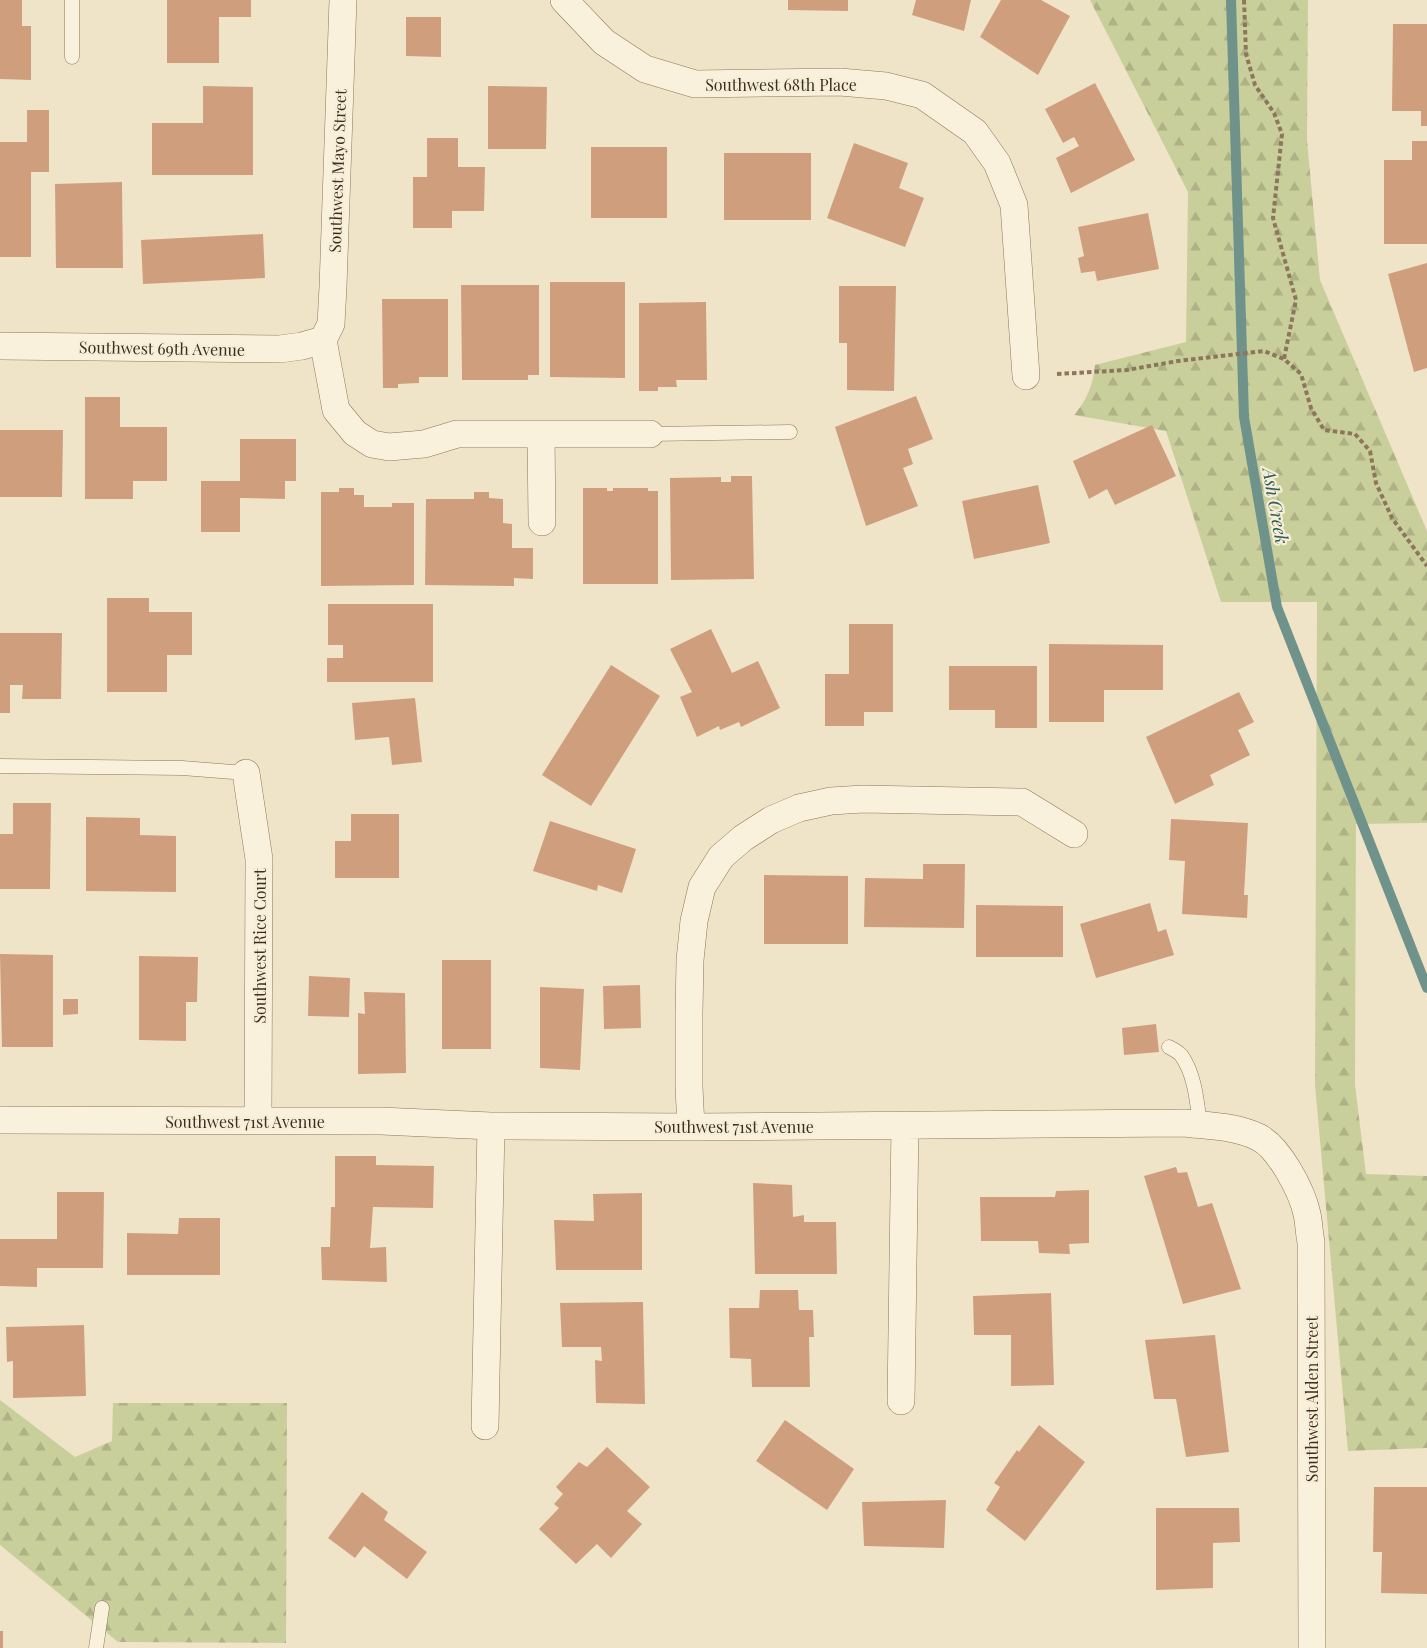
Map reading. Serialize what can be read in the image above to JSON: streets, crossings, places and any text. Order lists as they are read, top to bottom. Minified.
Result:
{"streets":{"street":["Southwest 68th Place","Southwest Mayo Street","Southwest 69th Avenue","Southwest Rice Court","Southwest 71st Avenue","Southwest Alden Street"]},"crossings":[["Southwest Mayo Street","Southwest 69th Avenue"],["Southwest Rice Court","Southwest 71st Avenue"],["Southwest 71st Avenue","Southwest Alden Street"]],"water":["Ash Creek"]}
